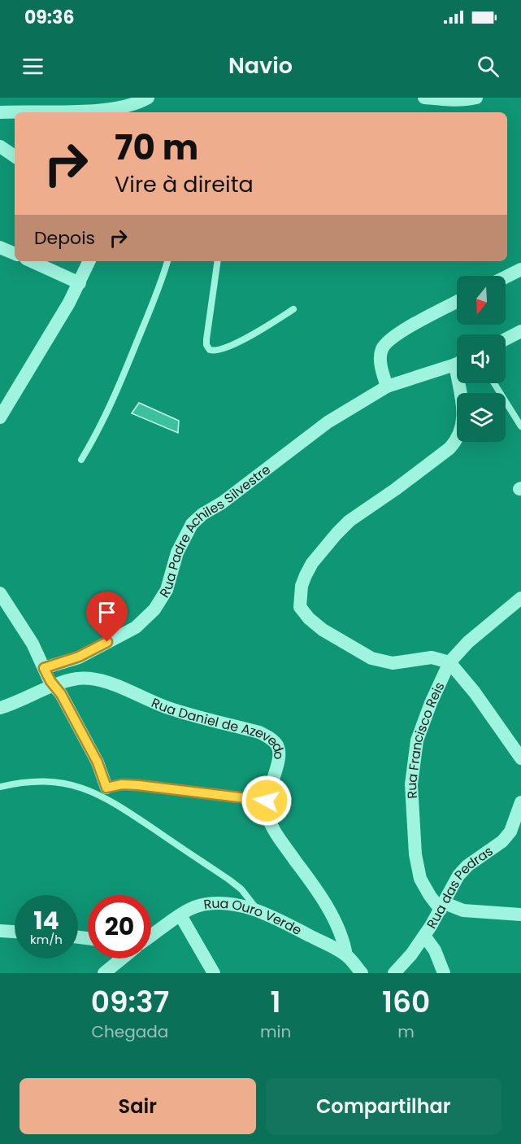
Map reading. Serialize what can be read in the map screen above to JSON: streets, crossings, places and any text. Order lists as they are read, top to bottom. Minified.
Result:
{"streets":{"street":["Rua Padre Achiles Silvestre","Rua Daniel de Azevedo","Rua Francisco Reis","Rua das Pedras","Rua Ouro Verde"]},"crossings":[["Rua Daniel de Azevedo","Rua Ouro Verde"],["Rua Francisco Reis","Rua das Pedras"]],"north":"bottom","page":{"status":"09:36","header":"Navio","turn":["70 m","Vire à direita"],"then":"Depois","speed":"14 km/h","limit":"20","eta":["09:37","Chegada","1","min","160","m"],"buttons":["Sair","Compartilhar"]}}
